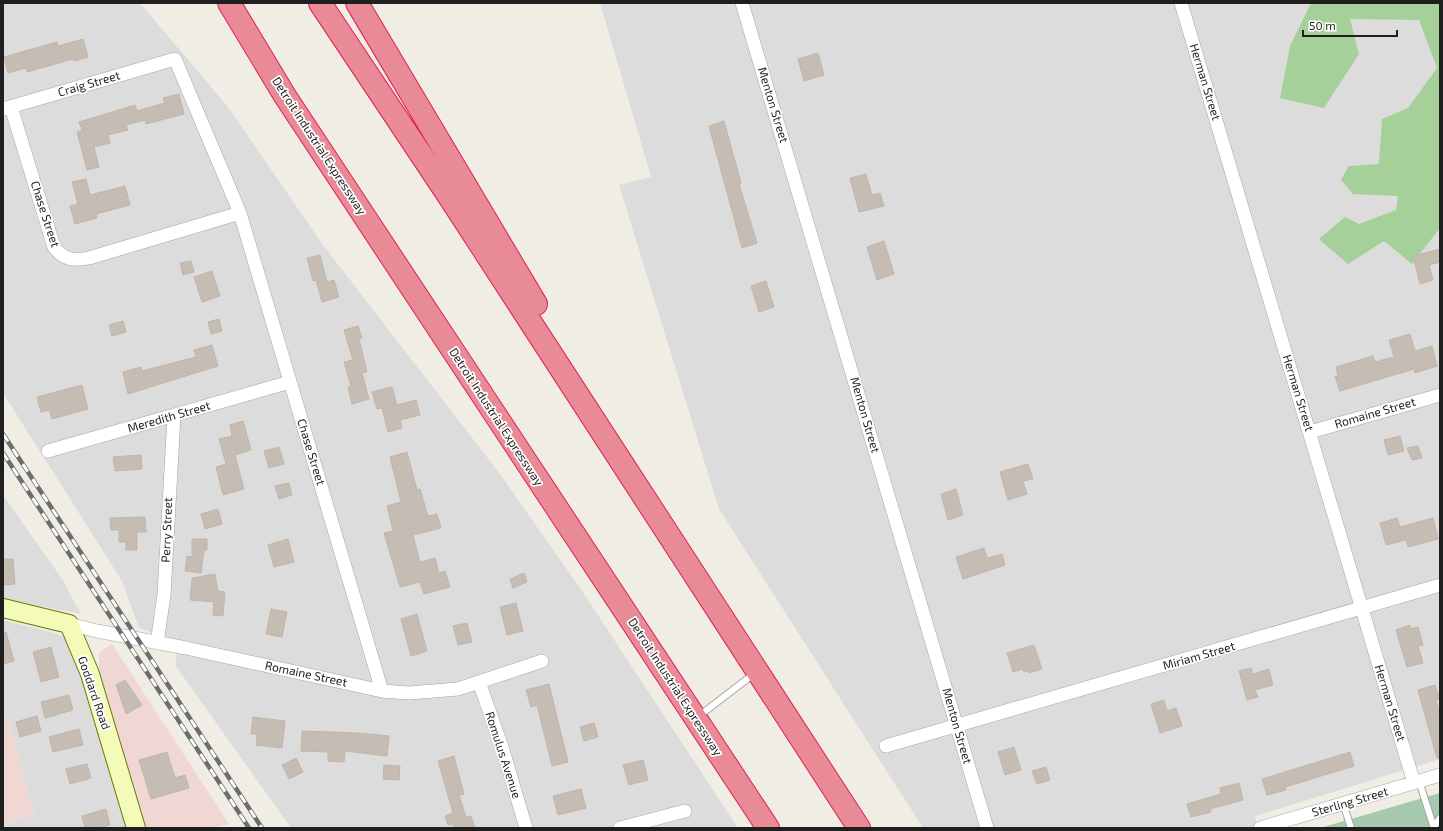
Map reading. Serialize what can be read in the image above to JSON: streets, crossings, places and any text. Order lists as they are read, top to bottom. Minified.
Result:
{"streets":{"highway":["Detroit Industrial Expressway"],"main road":["Goddard Road"],"street":["Herman Street","Craig Street","Menton Street","Chase Street","Romaine Street","Meredith Street","Perry Street","Miriam Street","Romulus Avenue","Sterling Street"]},"crossings":[["Herman Street","Romaine Street"],["Herman Street","Miriam Street"],["Herman Street","Sterling Street"],["Craig Street","Chase Street"],["Menton Street","Miriam Street"],["Chase Street","Romaine Street"],["Chase Street","Meredith Street"],["Romaine Street","Perry Street"],["Romaine Street","Goddard Road"],["Romaine Street","Romulus Avenue"],["Meredith Street","Perry Street"]],"scale_bar":"50 m"}
